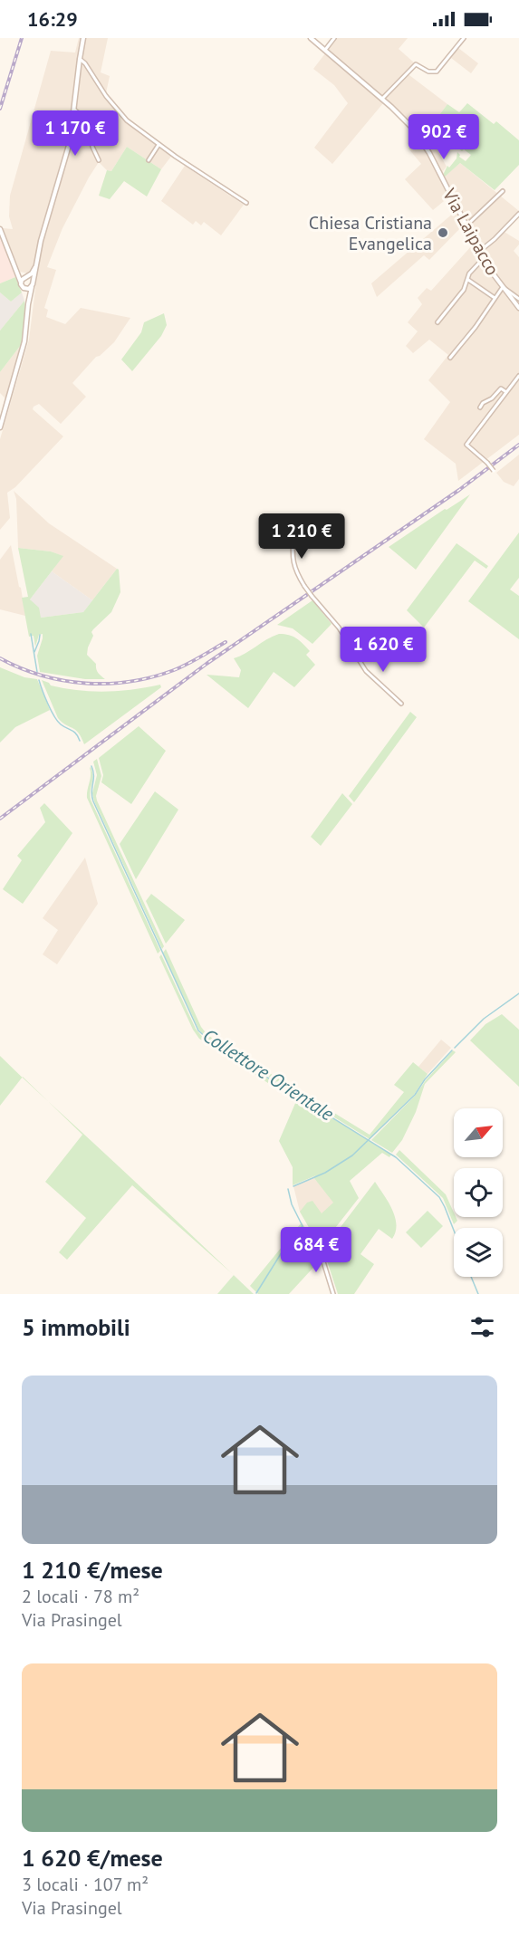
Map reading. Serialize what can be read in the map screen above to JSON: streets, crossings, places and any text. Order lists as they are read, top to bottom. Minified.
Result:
{"streets":{"street":["Via Laipacco"]},"water":["Collettore Orientale"],"places":["Chiesa Cristiana Evangelica"],"north":"top right","page":{"status":"16:29","price":["1 170 €","902 €","1 210 €","1 620 €","684 €"],"heading":"5 immobili","list":[{"name":"1 210 €/mese","note":"2 locali · 78 m² · Via Prasingel"},{"name":"1 620 €/mese","note":"3 locali · 107 m² · Via Prasingel"}]}}
